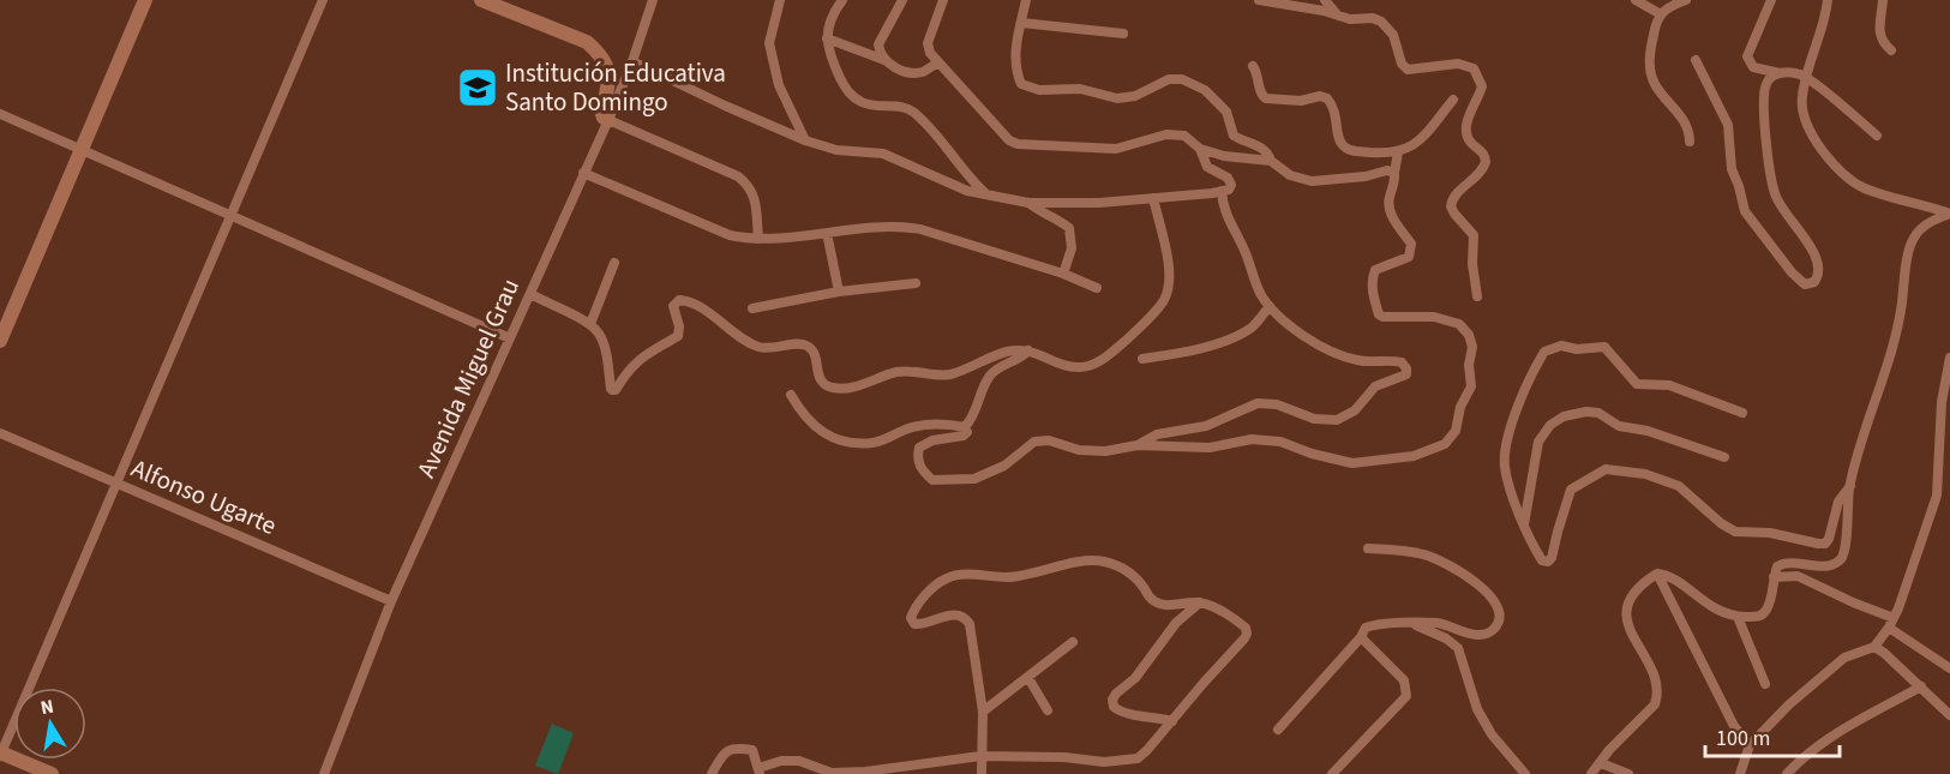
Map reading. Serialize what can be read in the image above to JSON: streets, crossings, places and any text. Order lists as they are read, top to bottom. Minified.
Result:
{"streets":{"street":["Avenida Miguel Grau","Alfonso Ugarte"]},"crossings":[["Avenida Miguel Grau","Alfonso Ugarte"]],"places":{"school or university":["Institución Educativa Santo Domingo"]},"scale_bar":"100 m","north":"top"}
